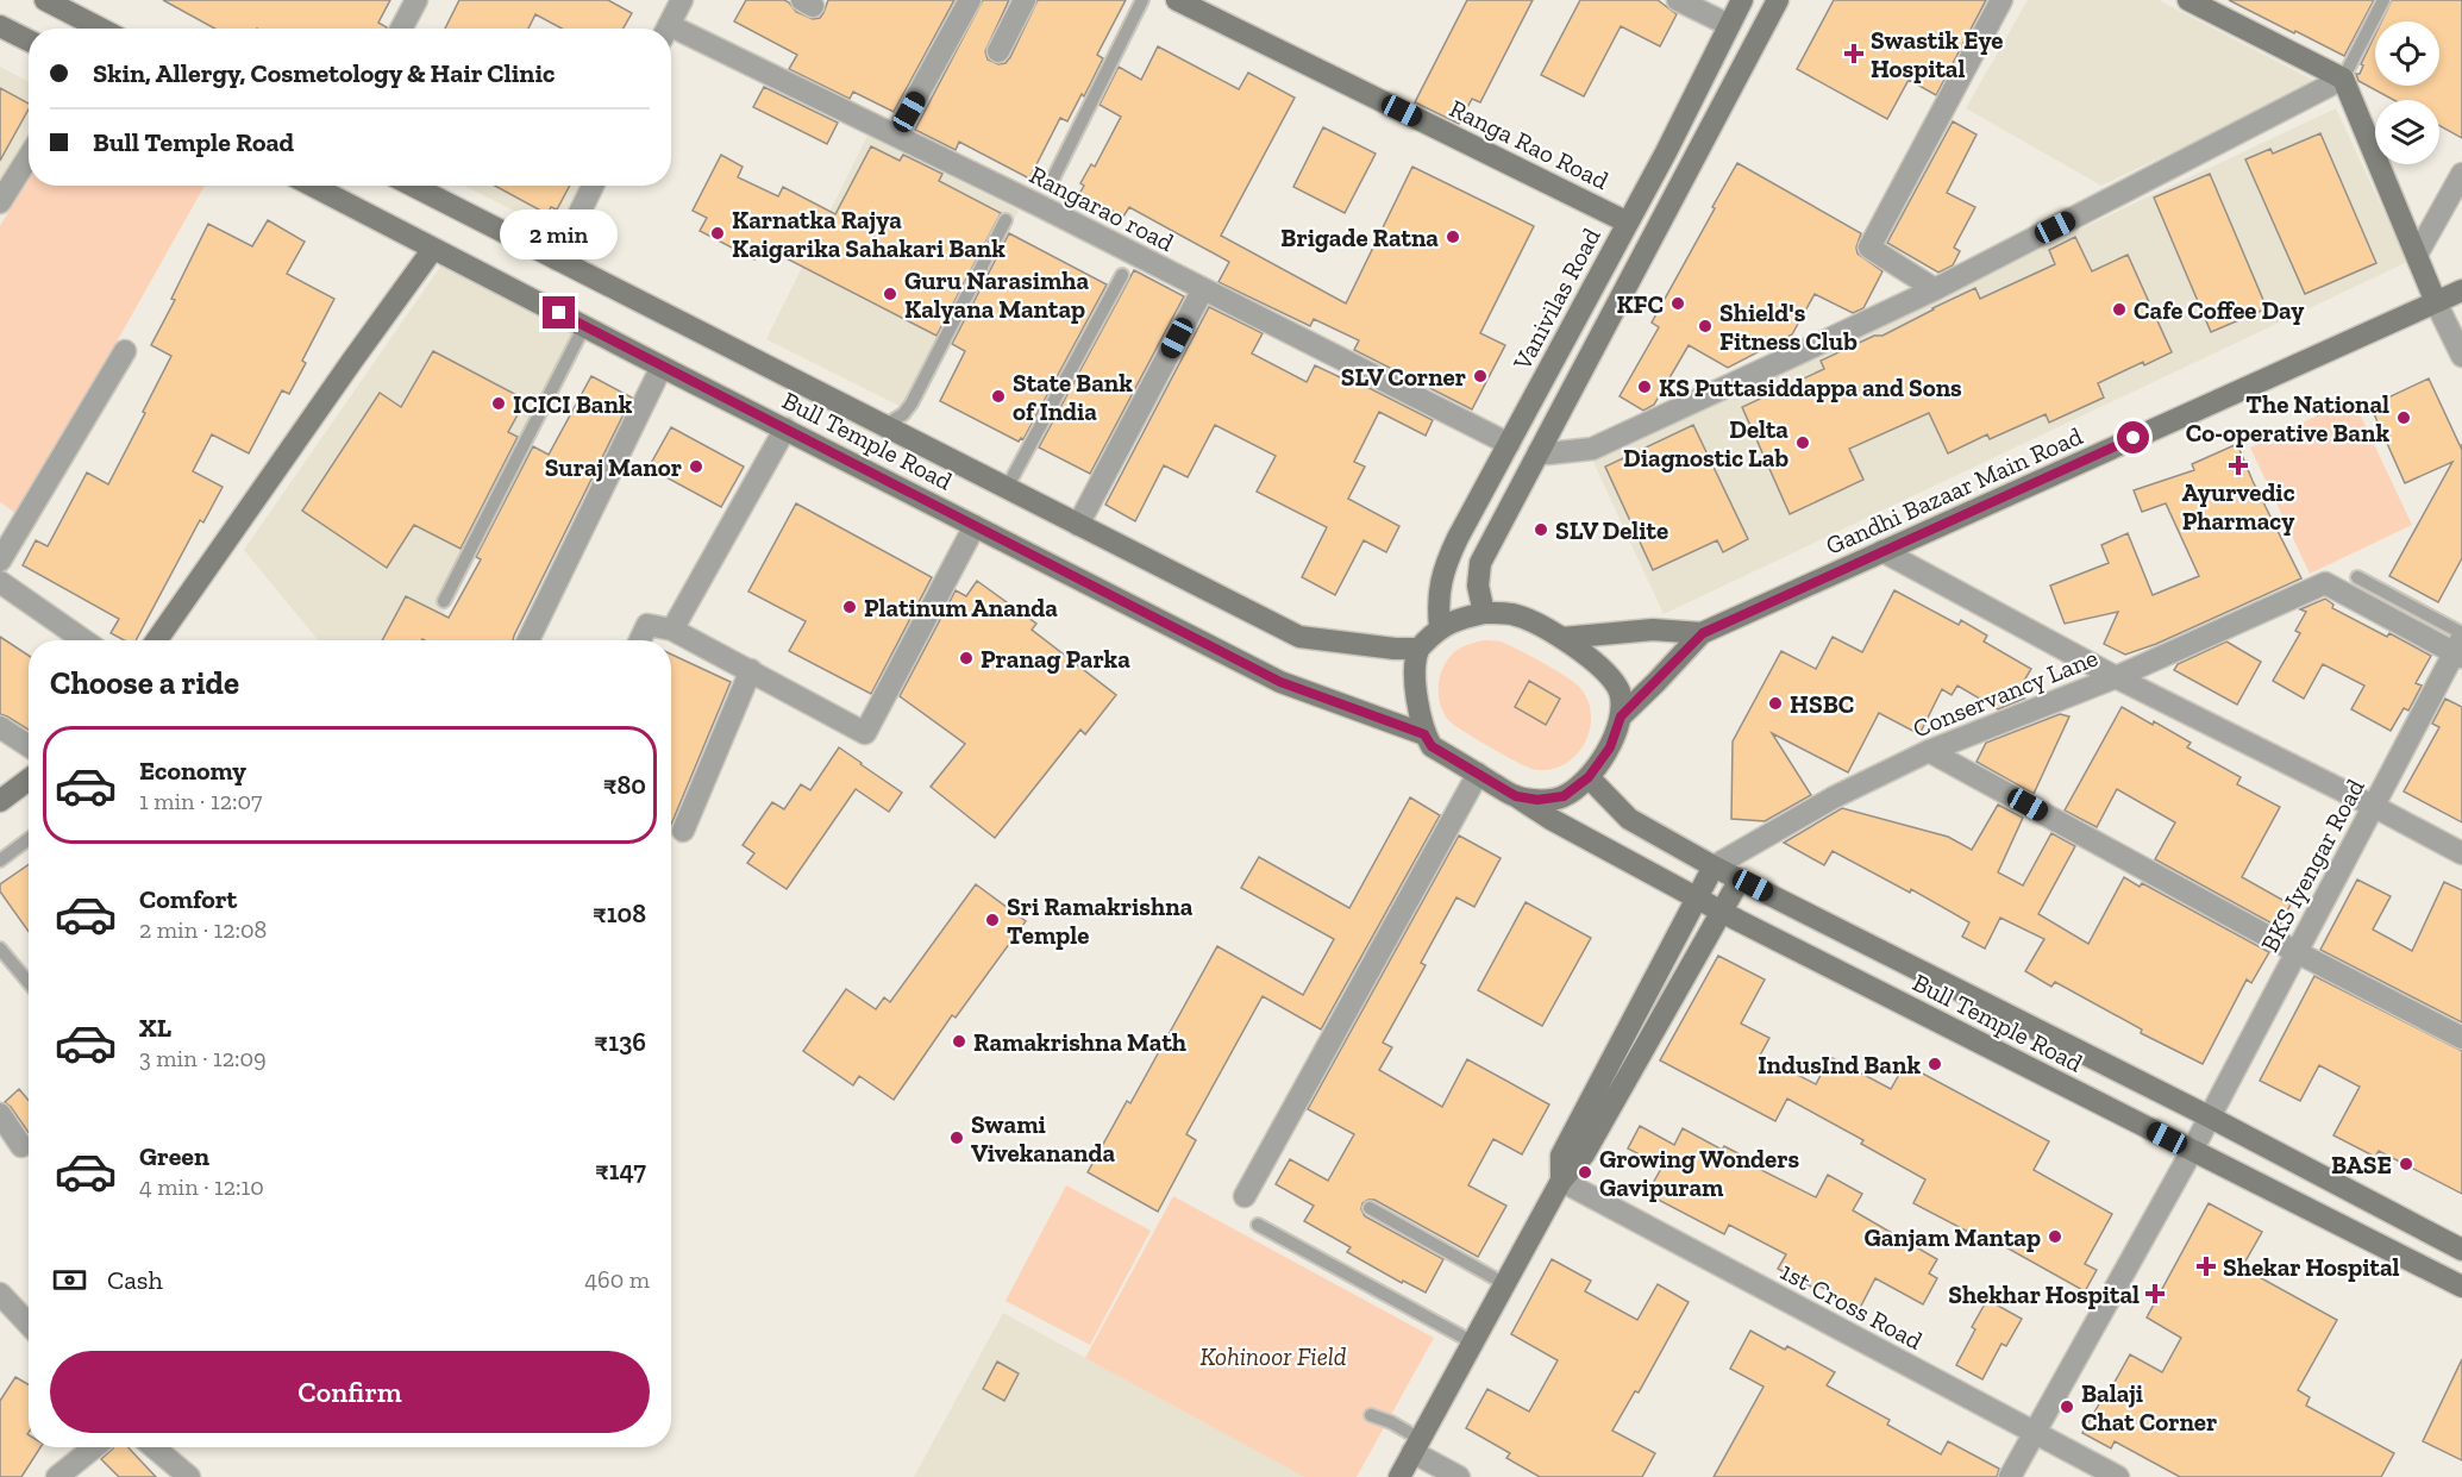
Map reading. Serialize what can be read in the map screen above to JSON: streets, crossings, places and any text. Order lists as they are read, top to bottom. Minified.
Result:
{"streets":{"main road":["Ranga Rao Road","Vanivilas Road","Bull Temple Road","Gandhi Bazaar Main Road"],"street":["Rangarao road","Conservancy Lane","BKS Iyengar Road","1st Cross Road"]},"crossings":[["Ranga Rao Road","Vanivilas Road"],["Rangarao road","Vanivilas Road"],["Vanivilas Road","Bull Temple Road"],["Bull Temple Road","Conservancy Lane"],["Bull Temple Road","BKS Iyengar Road"],["Conservancy Lane","BKS Iyengar Road"],["BKS Iyengar Road","1st Cross Road"]],"parks":["Kohinoor Field"],"places":{"health":["Swastik Eye Hospital","Ayurvedic Pharmacy","Shekar Hospital","Shekhar Hospital"],"other":["Karnatka Rajya Kaigarika Sahakari Bank","Brigade Ratna","Guru Narasimha Kalyana Mantap","KFC","Cafe Coffee Day","Shield's Fitness Club","SLV Corner","KS Puttasiddappa and Sons","State Bank of India","ICICI Bank","The National Co-operative Bank","Delta Diagnostic Lab","Suraj Manor","SLV Delite","Platinum Ananda","Pranag Parka","HSBC","Sri Ramakrishna Temple","Ramakrishna Math","IndusInd Bank","Swami Vivekananda","BASE","Growing Wonders Gavipuram","Ganjam Mantap","Balaji Chat Corner"]},"page":{"banner":["Skin, Allergy, Cosmetology & Hair Clinic","Bull Temple Road"],"bubble":"2 min","heading":"Choose a ride","list":[{"name":"Economy","note":"1 min · 12:07","value":"₹80"},{"name":"Comfort","note":"2 min · 12:08","value":"₹108"},{"name":"XL","note":"3 min · 12:09","value":"₹136"},{"name":"Green","note":"4 min · 12:10","value":"₹147"}],"pay":["Cash","460 m"],"buttons":"Confirm"}}
